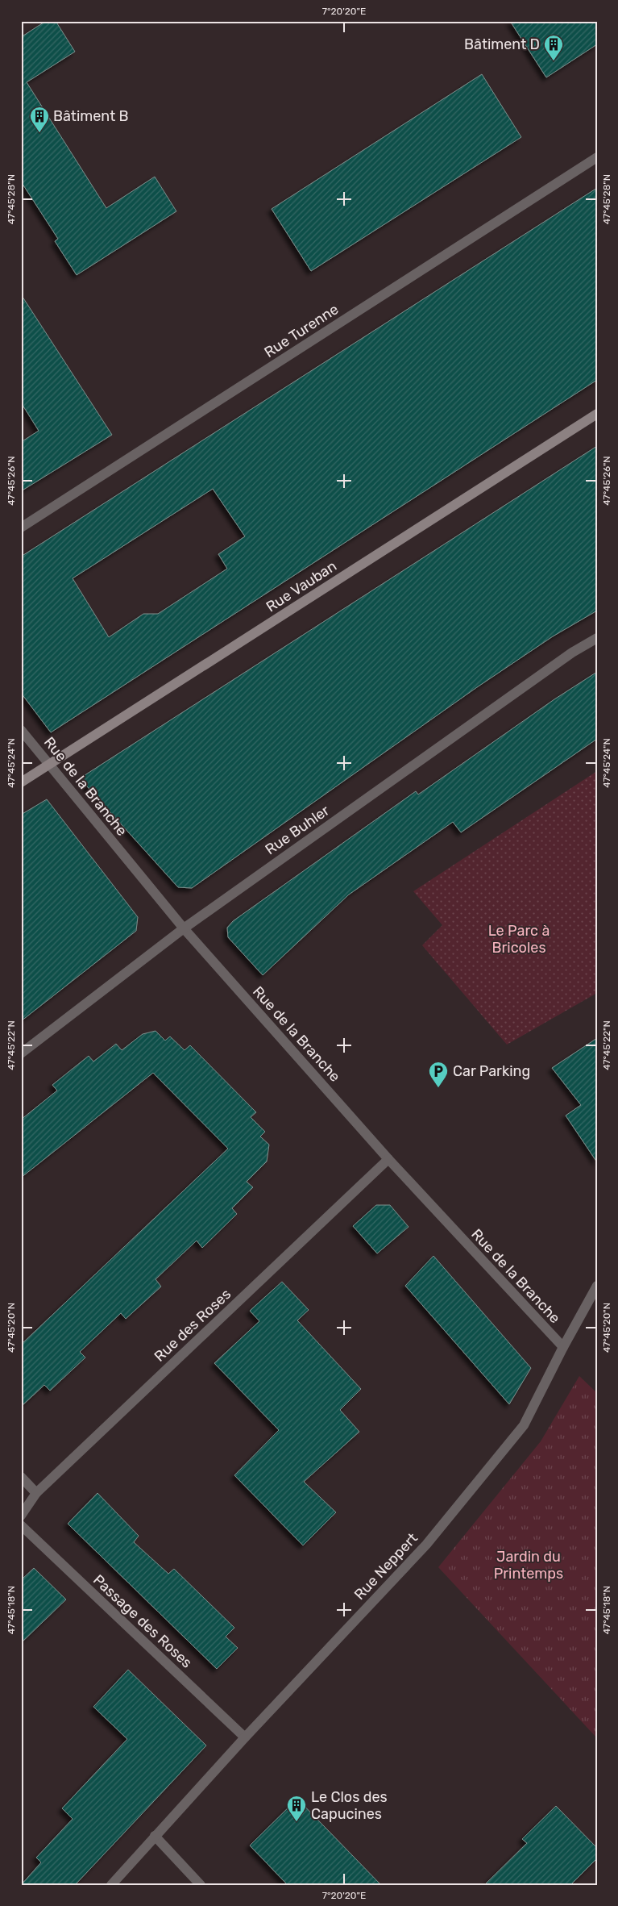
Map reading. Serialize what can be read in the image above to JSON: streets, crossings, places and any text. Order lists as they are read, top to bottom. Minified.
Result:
{"streets":{"main road":["Rue Vauban"],"street":["Rue Turenne","Rue de la Branche","Rue Buhler","Rue des Roses","Rue Neppert","Passage des Roses"]},"crossings":[["Rue Vauban","Rue de la Branche"],["Rue de la Branche","Rue Buhler"],["Rue de la Branche","Rue des Roses"],["Rue de la Branche","Rue Neppert"],["Rue Neppert","Passage des Roses"]],"parks":["Le Parc à Bricoles","Jardin du Printemps"],"places":{"building":["Bâtiment D","Bâtiment B","Le Clos des Capucines"],"parking":["Car Parking"]},"coordinates":["7°20'20\"E","47°45'28\"N","47°45'26\"N","47°45'24\"N","47°45'22\"N","47°45'20\"N","47°45'18\"N"]}
